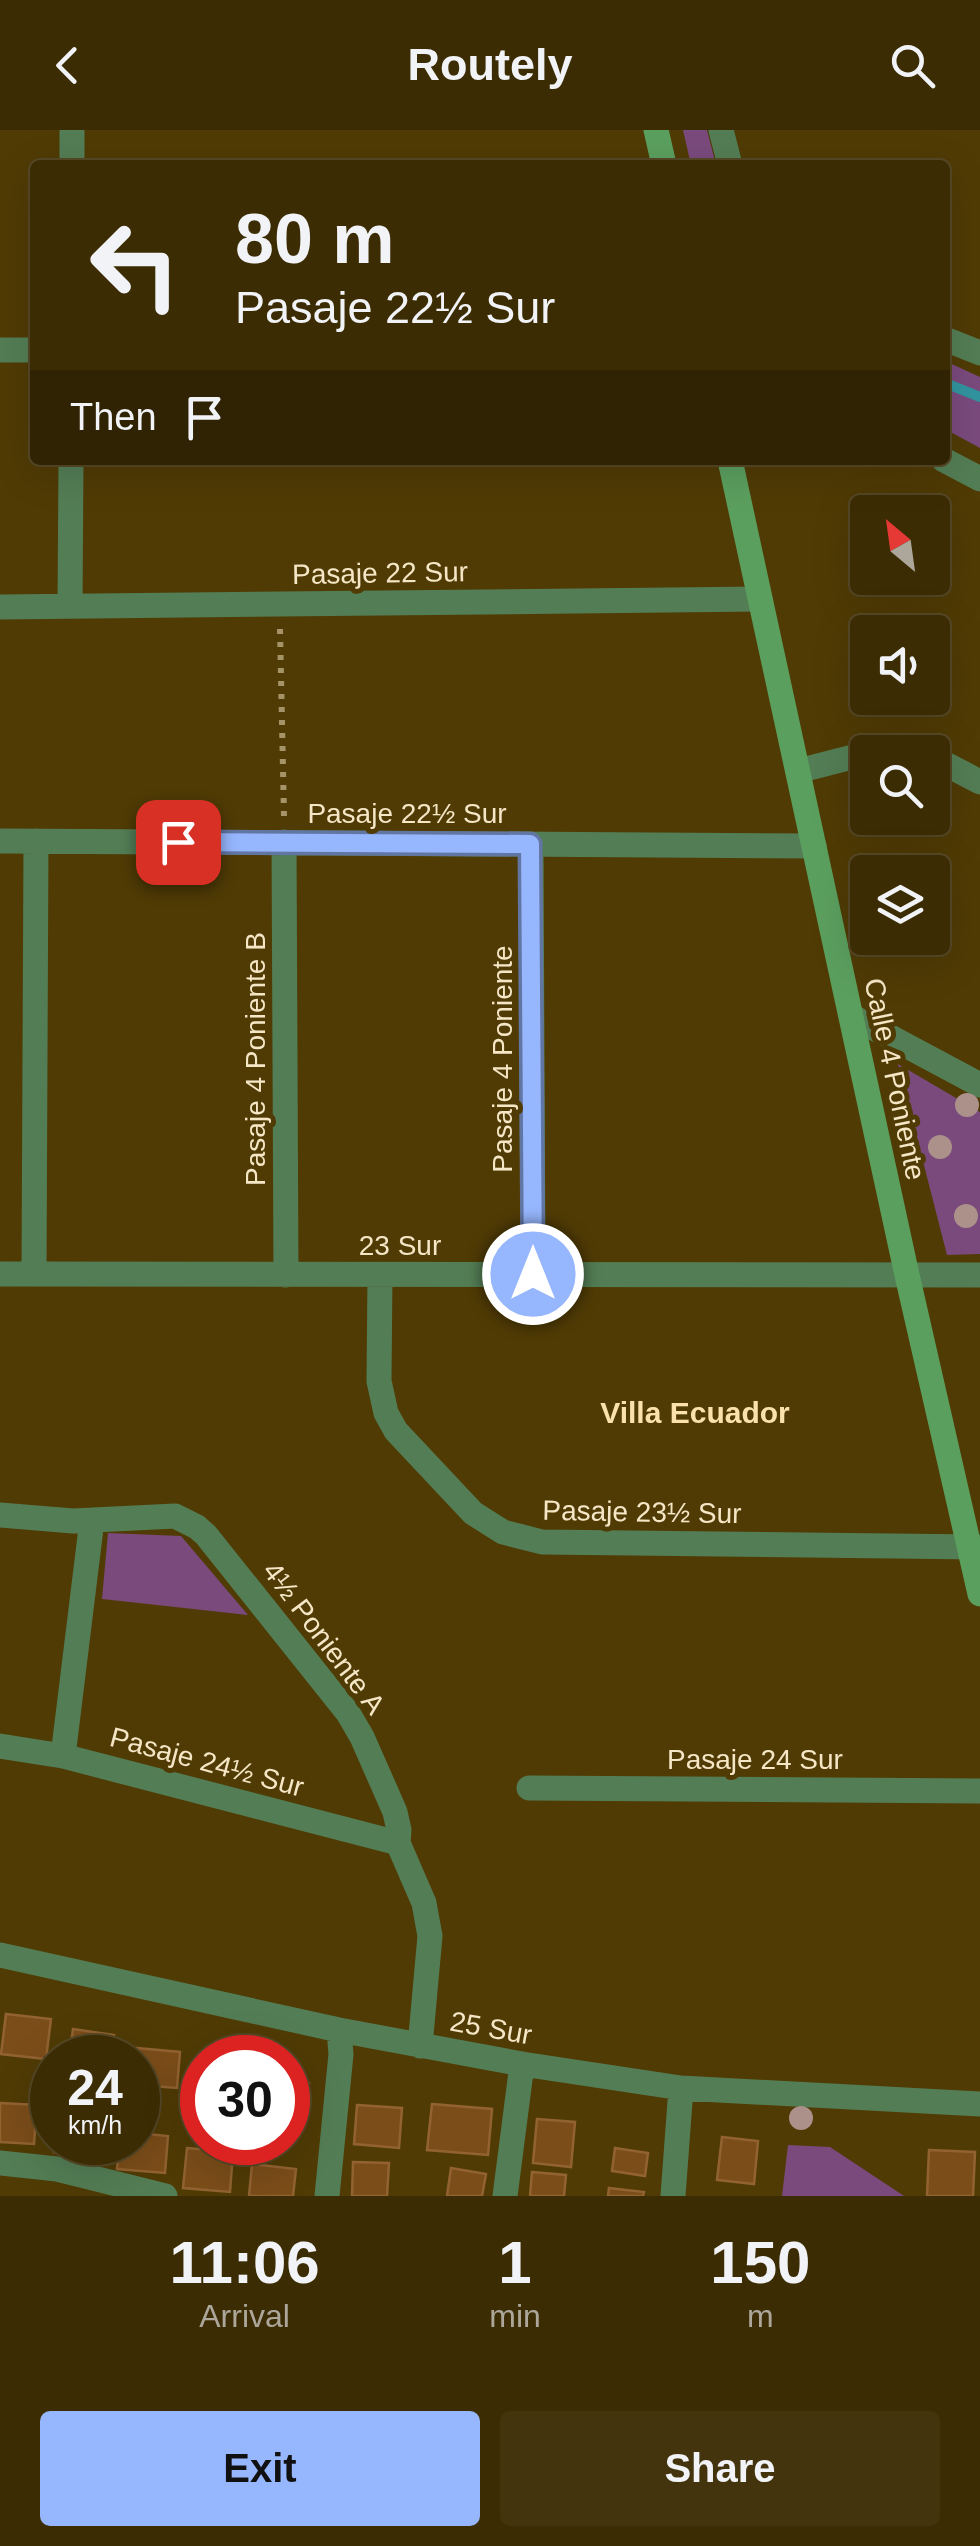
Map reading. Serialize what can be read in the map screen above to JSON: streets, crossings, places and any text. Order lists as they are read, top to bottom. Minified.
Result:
{"streets":{"street":["Pasaje 22 Sur","Pasaje 22½ Sur","Pasaje 4 Poniente B","Pasaje 4 Poniente","Calle 4 Poniente","23 Sur","Pasaje 23½ Sur","4½ Poniente A","Pasaje 24 Sur","Pasaje 24½ Sur","25 Sur"]},"crossings":[["Pasaje 22 Sur","Calle 4 Poniente"],["Pasaje 22½ Sur","Pasaje 4 Poniente B"],["Pasaje 22½ Sur","Pasaje 4 Poniente"],["Pasaje 22½ Sur","Calle 4 Poniente"],["Pasaje 4 Poniente B","23 Sur"],["Pasaje 4 Poniente","23 Sur"],["Calle 4 Poniente","23 Sur"],["Calle 4 Poniente","Pasaje 23½ Sur"],["23 Sur","Pasaje 23½ Sur"],["4½ Poniente A","Pasaje 24½ Sur"],["4½ Poniente A","25 Sur"]],"districts":["Villa Ecuador"],"north":"top left","page":{"header":"Routely","turn":["80 m","Pasaje 22½ Sur"],"then":"Then","speed":"24 km/h","limit":"30","eta":["11:06","Arrival","1","min","150","m"],"buttons":["Exit","Share"]}}
